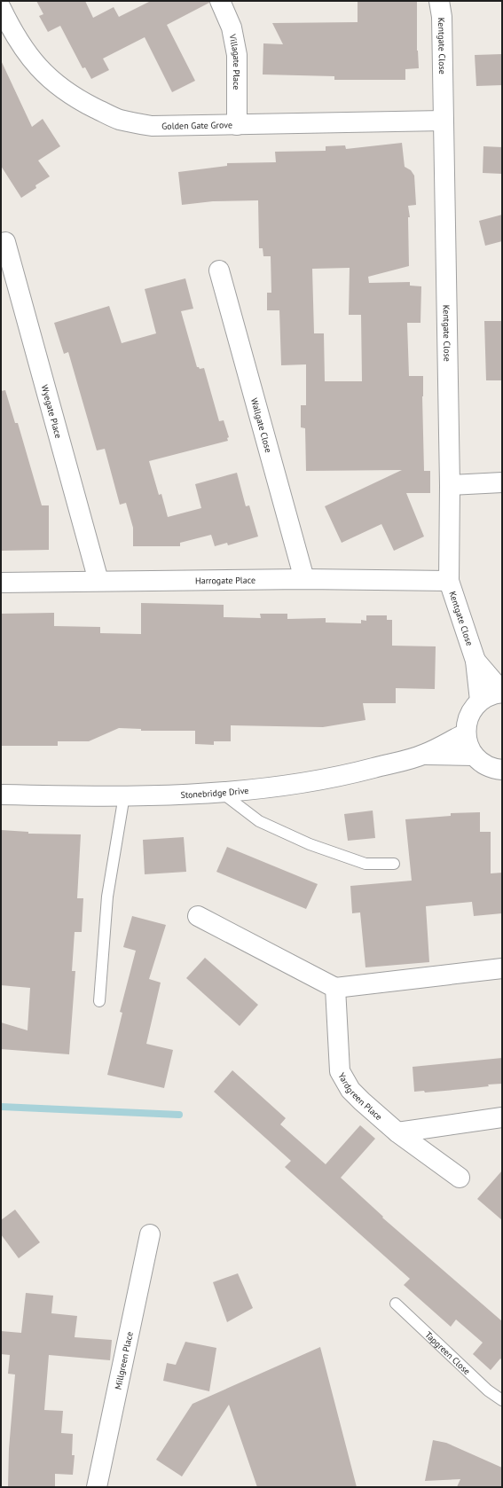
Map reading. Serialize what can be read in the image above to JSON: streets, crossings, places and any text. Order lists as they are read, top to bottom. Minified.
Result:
{"streets":{"street":["Kentgate Close","Villagate Place","Golden Gate Grove","Wyegate Place","Wallgate Close","Harrogate Place","Stonebridge Drive","Yardgreen Place","Millgreen Place"],"lane":["Tapgreen Close"]},"crossings":[["Kentgate Close","Golden Gate Grove"],["Kentgate Close","Harrogate Place"],["Villagate Place","Golden Gate Grove"],["Wyegate Place","Harrogate Place"],["Wallgate Close","Harrogate Place"]]}
